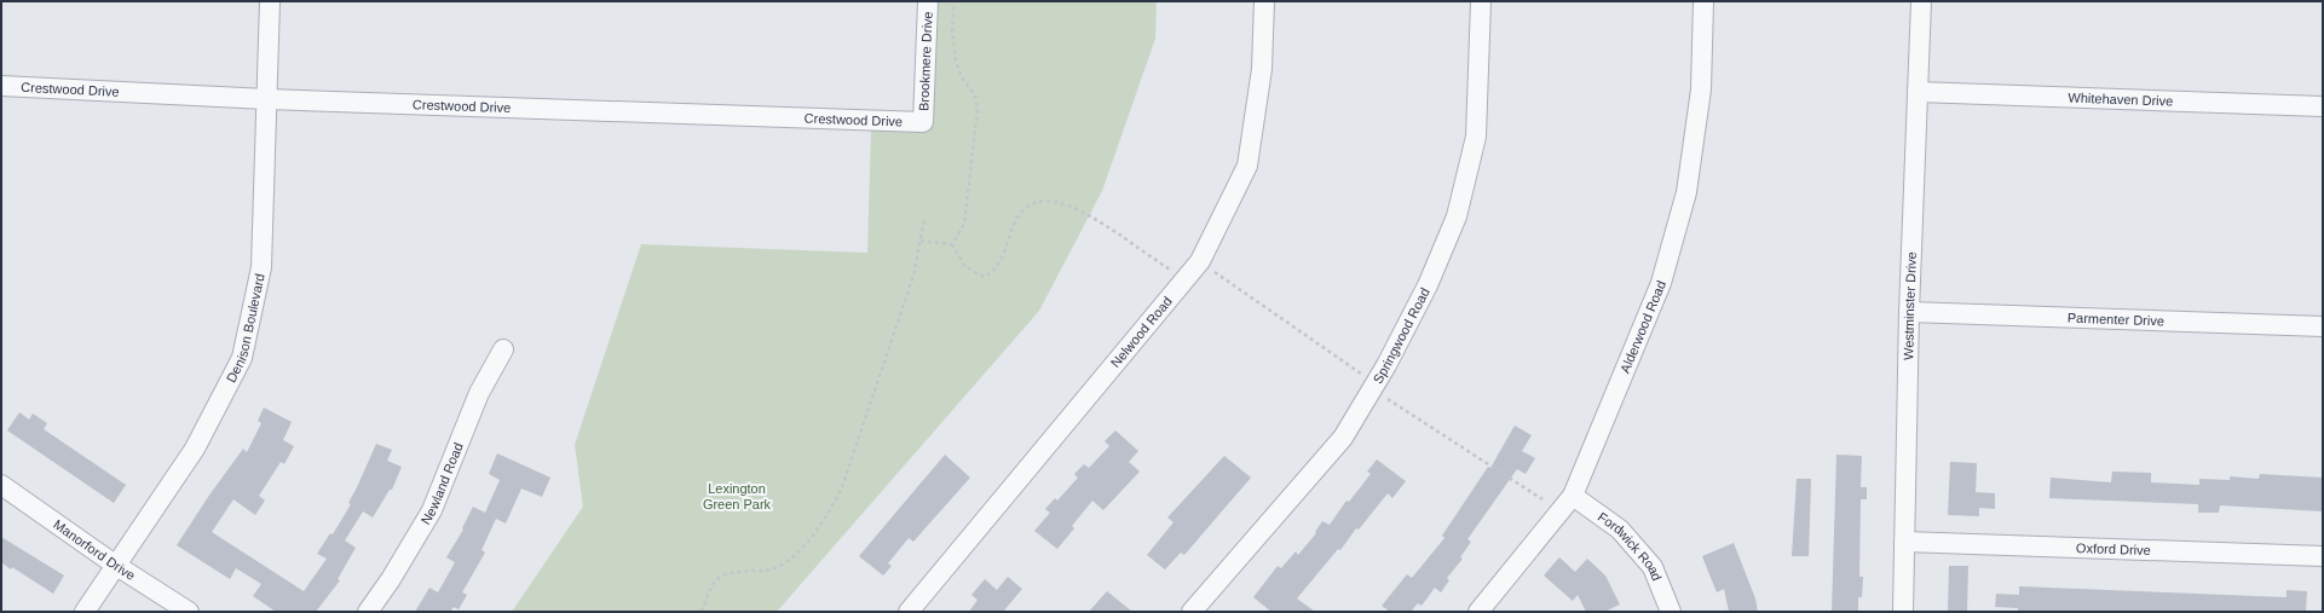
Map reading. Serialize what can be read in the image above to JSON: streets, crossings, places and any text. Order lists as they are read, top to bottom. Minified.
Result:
{"streets":{"street":["Brookmere Drive","Crestwood Drive","Whitehaven Drive","Westminster Drive","Parmenter Drive","Denison Boulevard","Alderwood Road","Nelwood Road","Springwood Road","Newland Road","Manorford Drive","Fordwick Road","Oxford Drive"]},"crossings":[["Brookmere Drive","Crestwood Drive"],["Crestwood Drive","Denison Boulevard"],["Whitehaven Drive","Westminster Drive"],["Westminster Drive","Parmenter Drive"],["Westminster Drive","Oxford Drive"],["Denison Boulevard","Manorford Drive"],["Alderwood Road","Fordwick Road"]],"parks":["Lexington Green Park"]}
